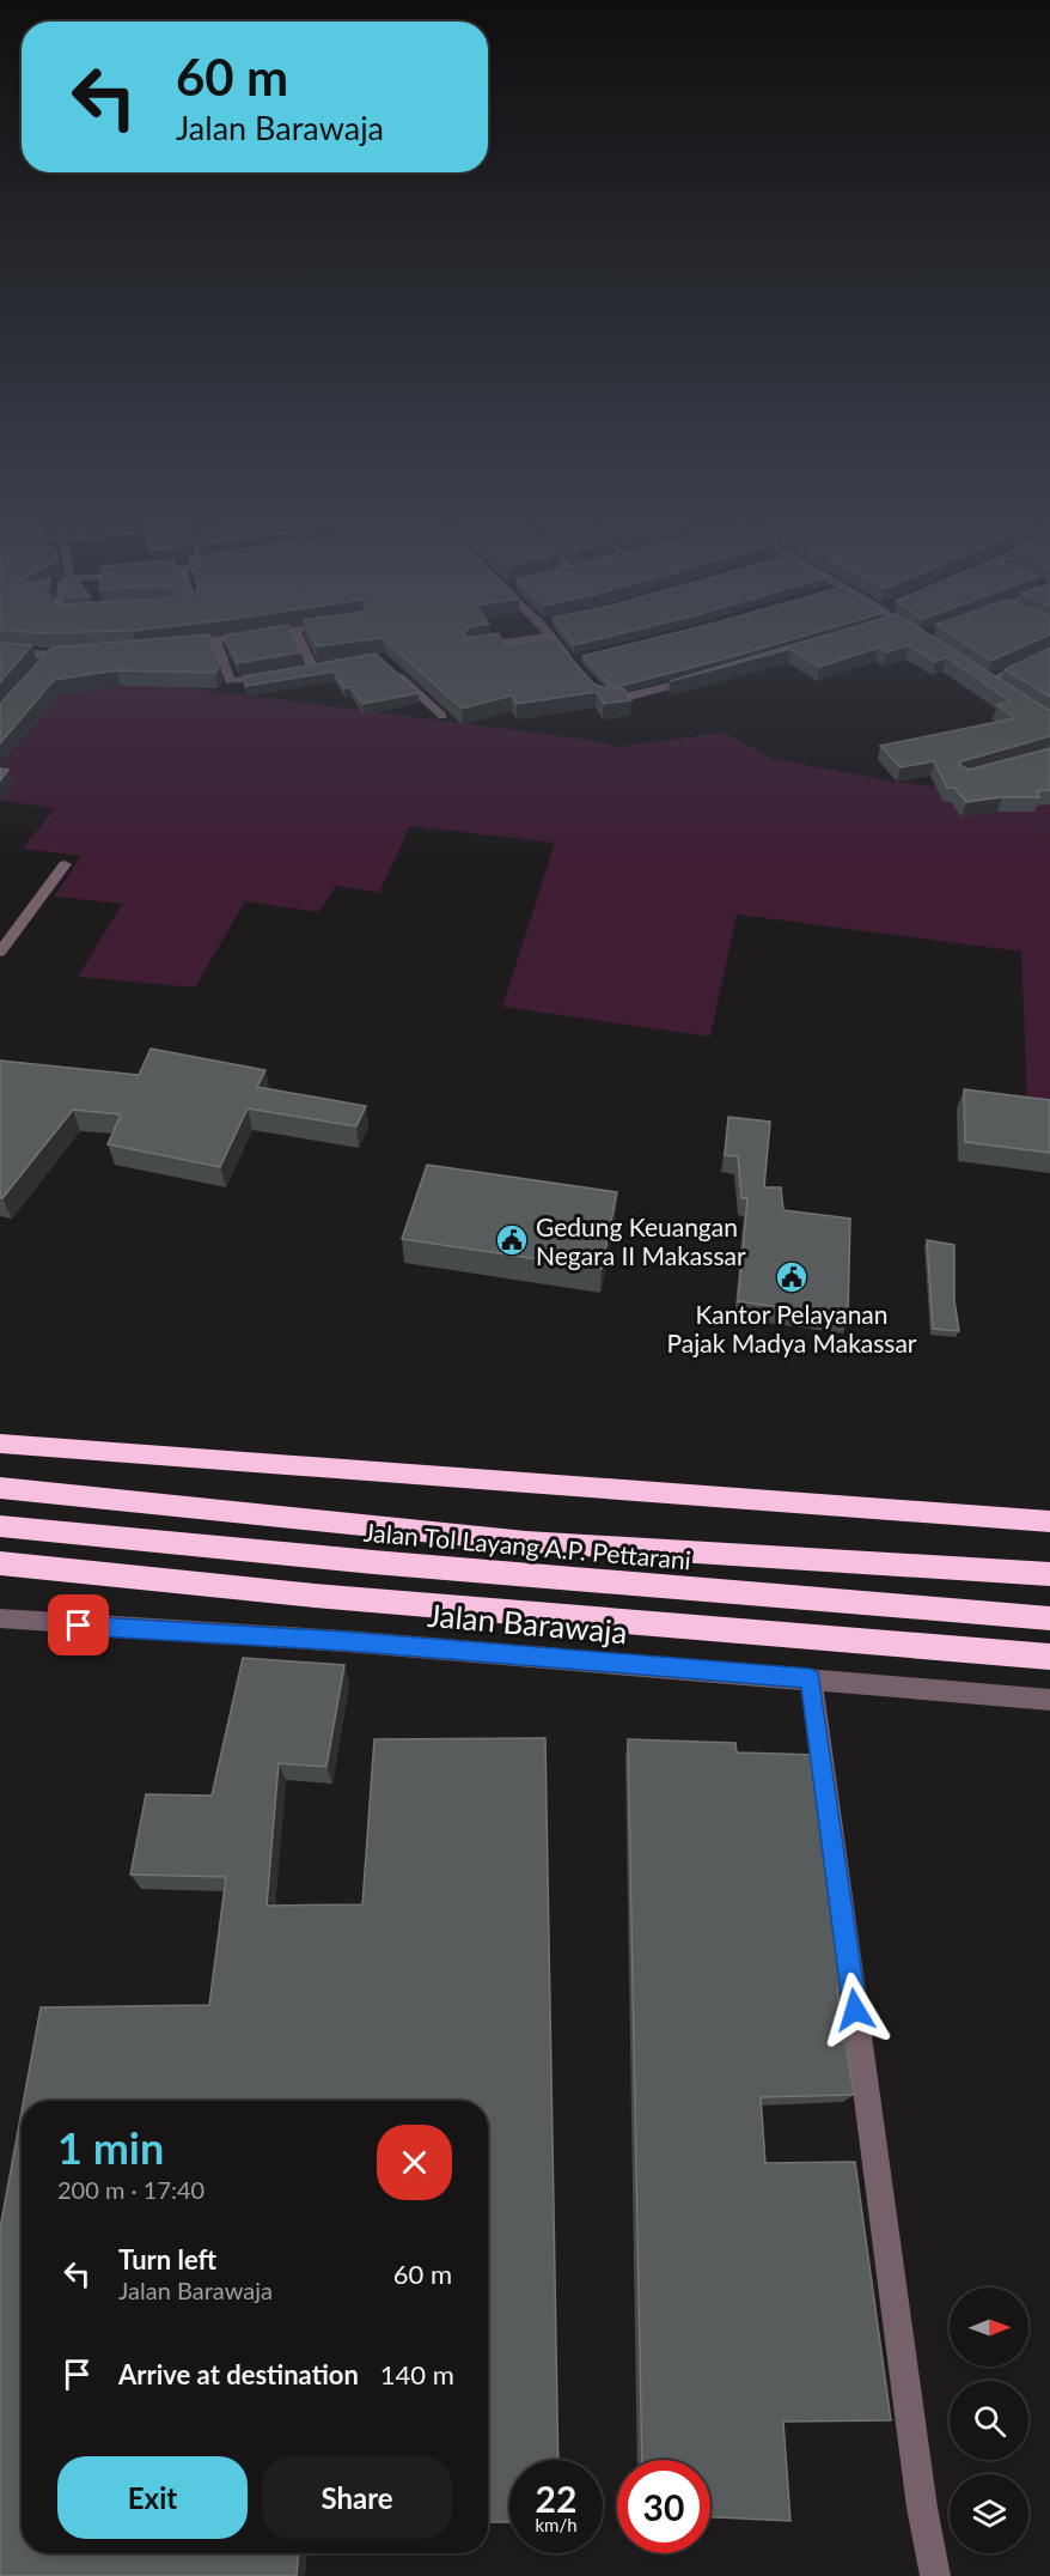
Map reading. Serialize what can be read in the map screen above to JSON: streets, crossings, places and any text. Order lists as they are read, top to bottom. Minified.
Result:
{"streets":{"highway":["Jalan Tol Layang A.P. Pettarani"],"street":["Jalan Barawaja"]},"places":{"public building":["Gedung Keuangan Negara II Makassar","Kantor Pelayanan Pajak Madya Makassar"]},"north":"right","page":{"turn":["60 m","Jalan Barawaja"],"heading":["1 min","200 m · 17:40"],"list":[{"name":"Turn left","note":"Jalan Barawaja","value":"60 m"},{"name":"Arrive at destination","value":"140 m"}],"buttons":["Exit","Share"],"speed":"22 km/h","limit":"30"}}
